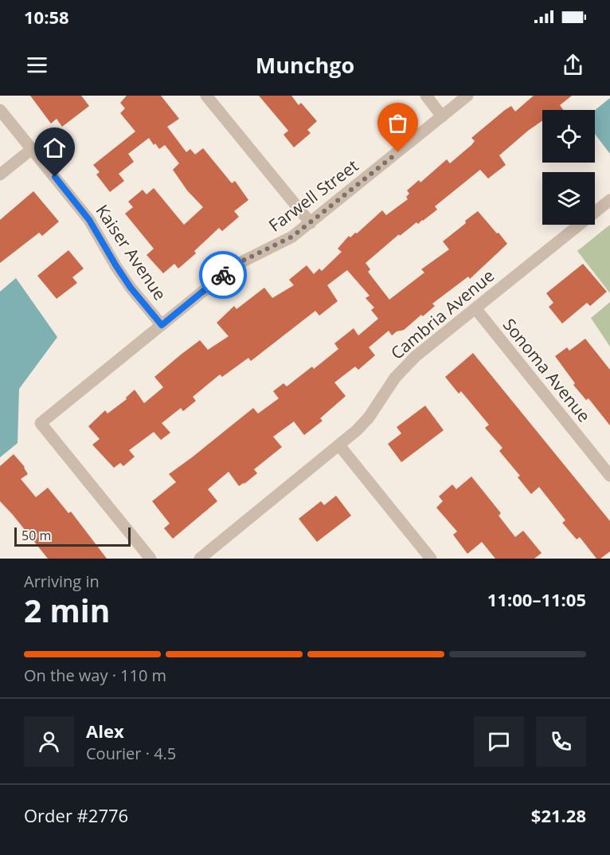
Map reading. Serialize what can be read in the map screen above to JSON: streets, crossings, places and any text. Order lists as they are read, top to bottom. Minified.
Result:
{"streets":{"street":["Farwell Street","Kaiser Avenue","Cambria Avenue","Sonoma Avenue"]},"crossings":[["Farwell Street","Kaiser Avenue"],["Cambria Avenue","Sonoma Avenue"]],"scale_bar":"50 m","page":{"status":"10:58","header":"Munchgo","scale":"50 m","heading":["2 min","Arriving in","11:00–11:05"],"panel":["Alex","Courier · 4.5","Order #2776","$21.28"],"bar":"On the way · 110 m"}}
